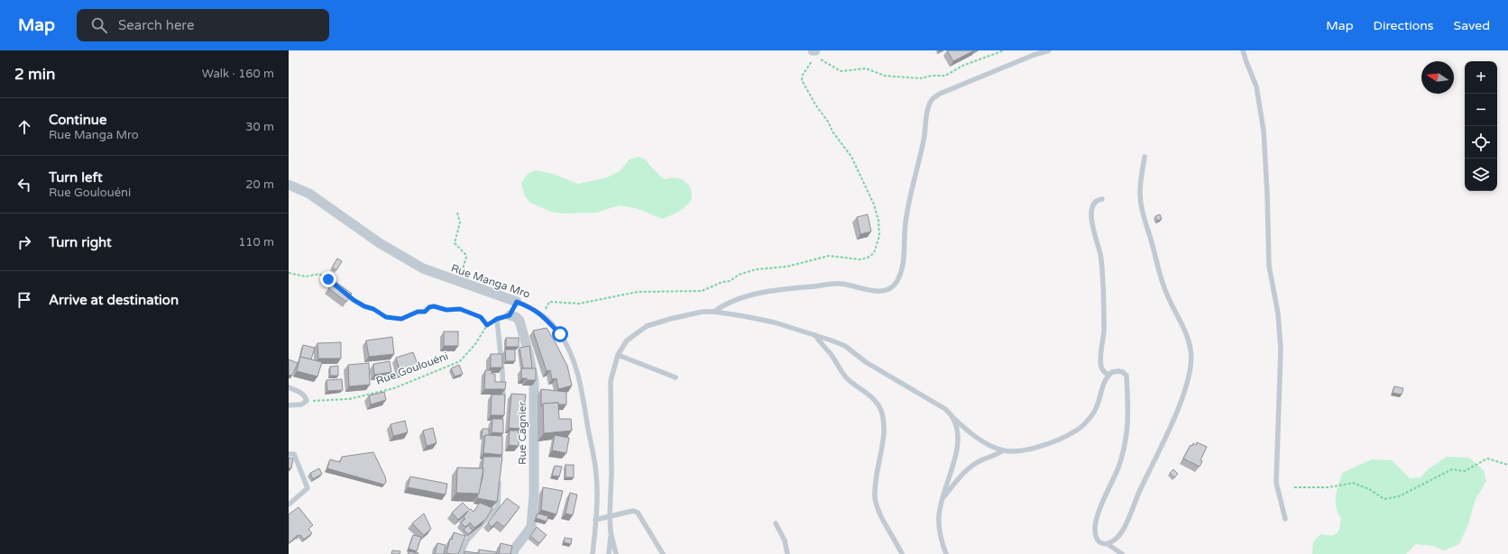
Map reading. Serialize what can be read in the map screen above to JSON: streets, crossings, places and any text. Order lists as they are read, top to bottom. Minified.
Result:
{"streets":{"street":["Rue Manga Mro","Rue Cagnier"],"path":["Rue Goulouéni"]},"north":"left","page":{"header":"Map","search":"Search here","nav":["Map","Directions","Saved"],"heading":["2 min","Walk · 160 m"],"map_buttons":["+","−"],"list":[["Continue","Rue Manga Mro","30 m"],["Turn left","Rue Goulouéni","20 m"],["Turn right","110 m"],"Arrive at destination"]}}
